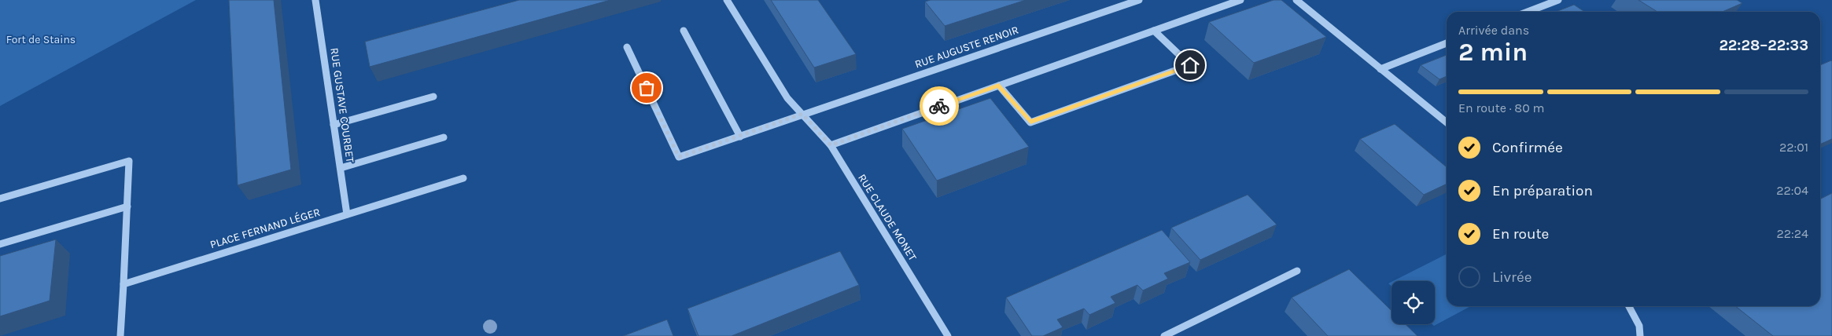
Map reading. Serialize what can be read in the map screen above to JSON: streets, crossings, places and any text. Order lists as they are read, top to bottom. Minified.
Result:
{"streets":{"street":["RUE AUGUSTE RENOIR","RUE GUSTAVE COURBET","RUE CLAUDE MONET","PLACE FERNAND LÉGER"]},"crossings":[["RUE AUGUSTE RENOIR","RUE CLAUDE MONET"],["RUE GUSTAVE COURBET","PLACE FERNAND LÉGER"]],"parks":["Fort de Stains"],"page":{"heading":["2 min","Arrivée dans","22:28–22:33"],"bar":"En route · 80 m","list":[["Confirmée","22:01"],["En préparation","22:04"],["En route","22:24"],"Livrée"]}}
